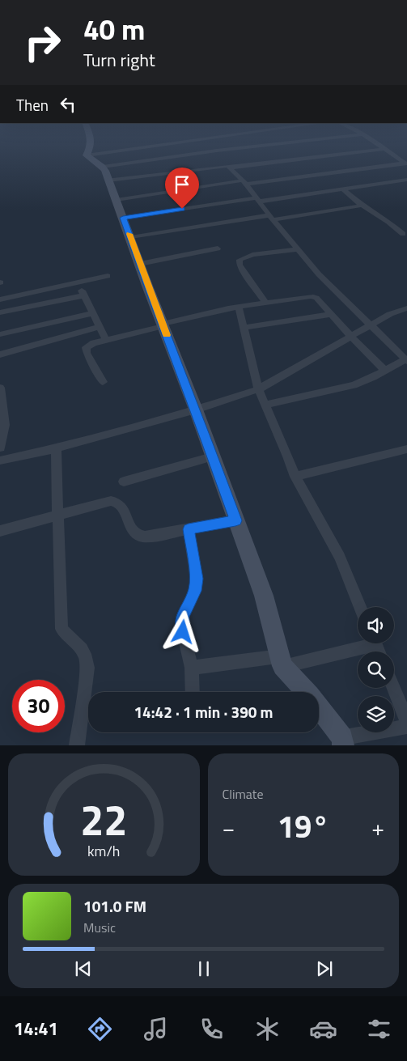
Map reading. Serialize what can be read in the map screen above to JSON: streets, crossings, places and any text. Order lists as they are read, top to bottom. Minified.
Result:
{"page":{"turn":["40 m","Turn right"],"then":"Then","limit":"30","trip":"14:42 · 1 min · 390 m","tile":"Climate","heat":["−","19°","+"],"song":["101.0 FM","Music"],"tabs":"14:41","gauge":["22","km/h"]}}
